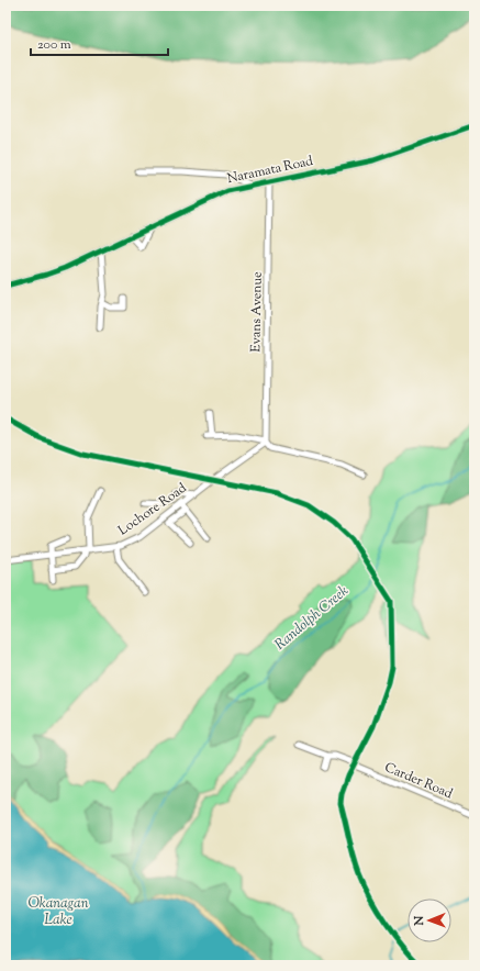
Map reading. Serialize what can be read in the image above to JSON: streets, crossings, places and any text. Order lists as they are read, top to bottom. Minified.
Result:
{"streets":{"main road":["Naramata Road"],"street":["Evans Avenue","Lochore Road","Carder Road"]},"crossings":[["Naramata Road","Evans Avenue"],["Evans Avenue","Lochore Road"]],"water":["Randolph Creek","Okanagan Lake"],"scale_bar":"200 m","north":"left"}
